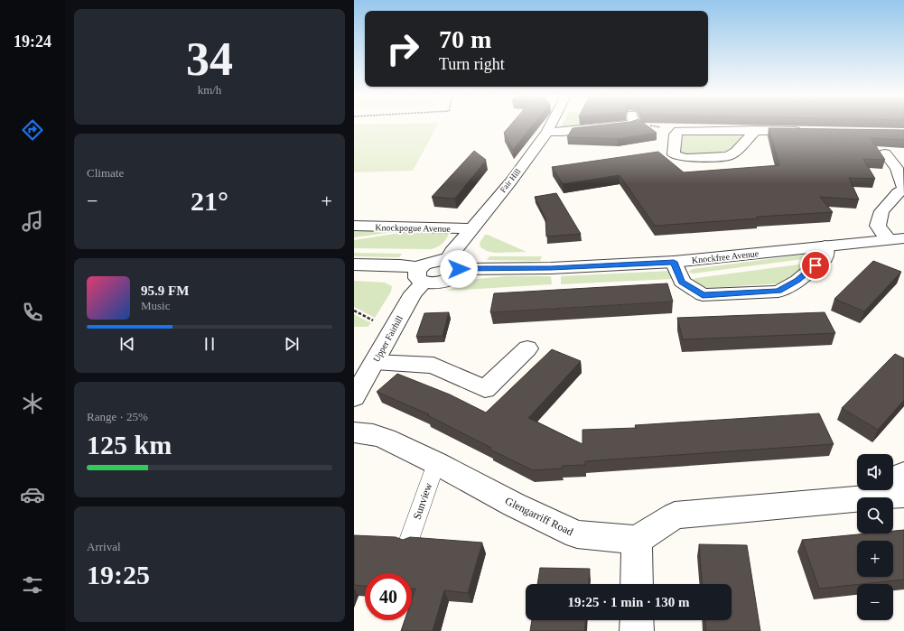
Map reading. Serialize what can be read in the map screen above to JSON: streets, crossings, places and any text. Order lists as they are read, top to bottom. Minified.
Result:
{"streets":{"street":["Fair Hill","Knockpogue Avenue","Knockfree Avenue","Upper Fairhill","Glengarriff Road"],"lane":["Sunview"]},"crossings":[["Fair Hill","Knockpogue Avenue"],["Fair Hill","Knockfree Avenue"],["Knockfree Avenue","Upper Fairhill"],["Sunview","Glengarriff Road"]],"page":{"tabs":"19:24","tile":[["34","km/h"],"Climate",["Range · 25%","125 km"],["Arrival","19:25"]],"turn":["70 m","Turn right"],"heat":["−","21°","+"],"song":["95.9 FM","Music"],"map_buttons":["+","−"],"limit":"40","trip":"19:25 · 1 min · 130 m"}}
